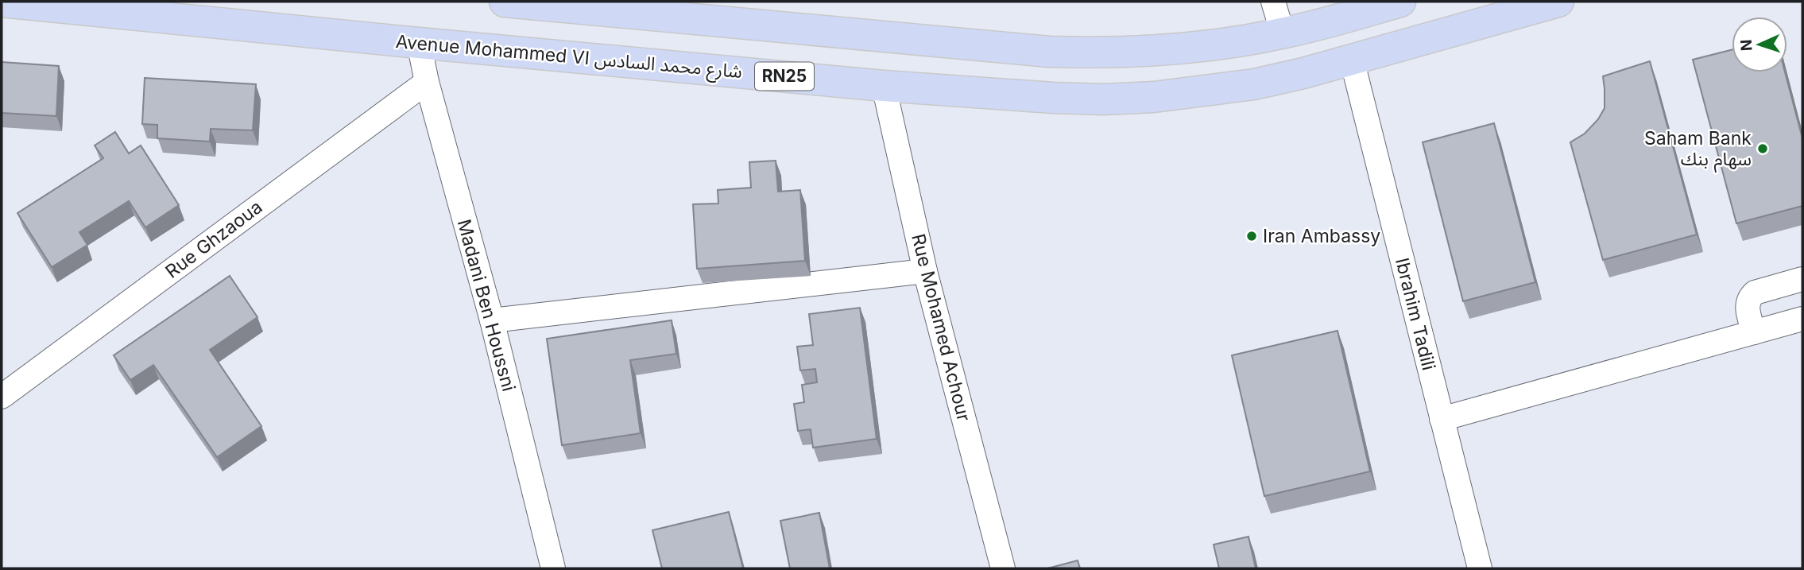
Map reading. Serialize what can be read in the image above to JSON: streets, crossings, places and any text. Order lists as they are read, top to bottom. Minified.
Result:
{"streets":{"main road":["Avenue Mohammed VI شارع محمد السادس","RN25"],"street":["Rue Ghzaoua","Madani Ben Houssni","Ibrahim Tadili","Rue Mohamed Achour"]},"crossings":[["Avenue Mohammed VI شارع محمد السادس","Madani Ben Houssni"],["Avenue Mohammed VI شارع محمد السادس","Ibrahim Tadili"],["Avenue Mohammed VI شارع محمد السادس","Rue Mohamed Achour"],["Rue Ghzaoua","Madani Ben Houssni"]],"places":["Saham Bank سهام بنك","Iran Ambassy"],"north":"left"}
